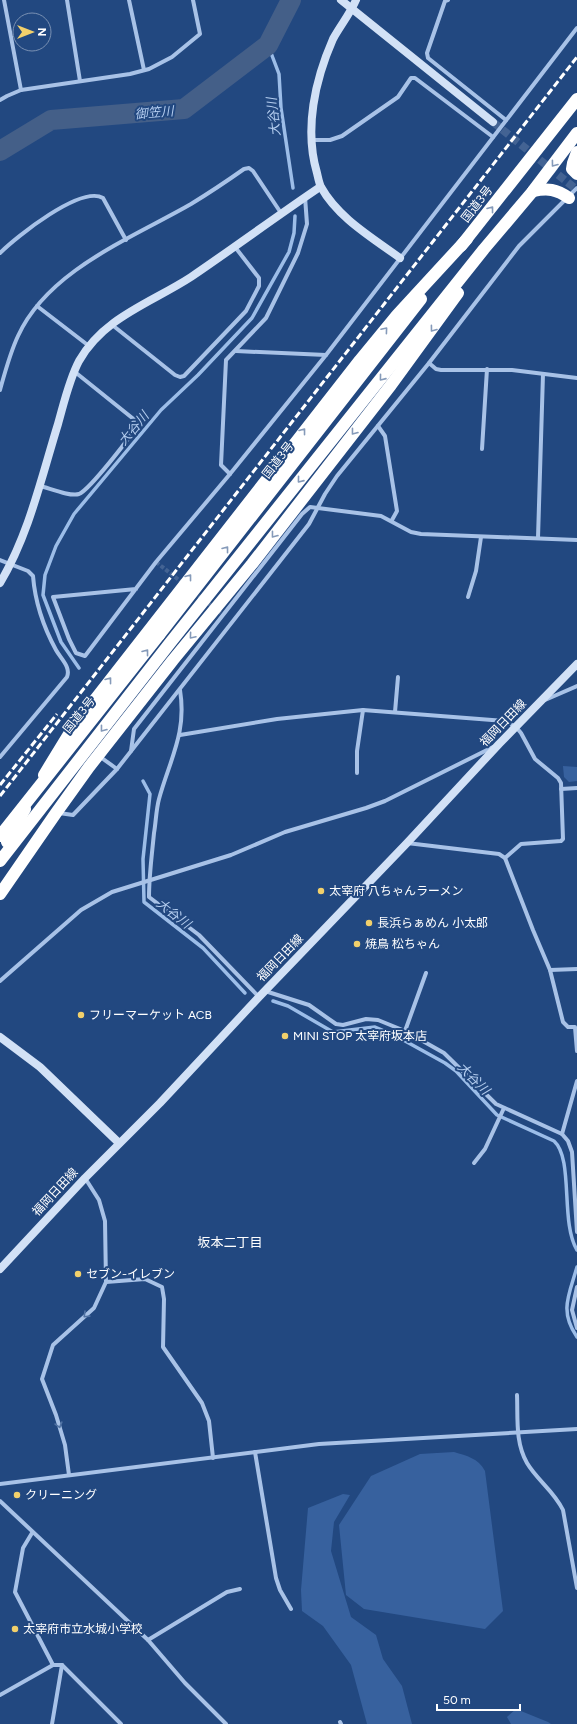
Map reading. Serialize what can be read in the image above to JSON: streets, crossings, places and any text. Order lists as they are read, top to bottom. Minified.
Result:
{"streets":{"highway":["国道3号"],"street":["福岡日田線"]},"districts":["坂本二丁目"],"water":["御笠川","大谷川"],"places":["太宰府 八ちゃんラーメン","長浜らぁめん 小太郎","焼鳥 松ちゃん","フリーマーケット ACB","MINI STOP 太宰府坂本店","セブン-イレブン","クリーニング","太宰府市立水城小学校"],"scale_bar":"50 m","north":"right"}
